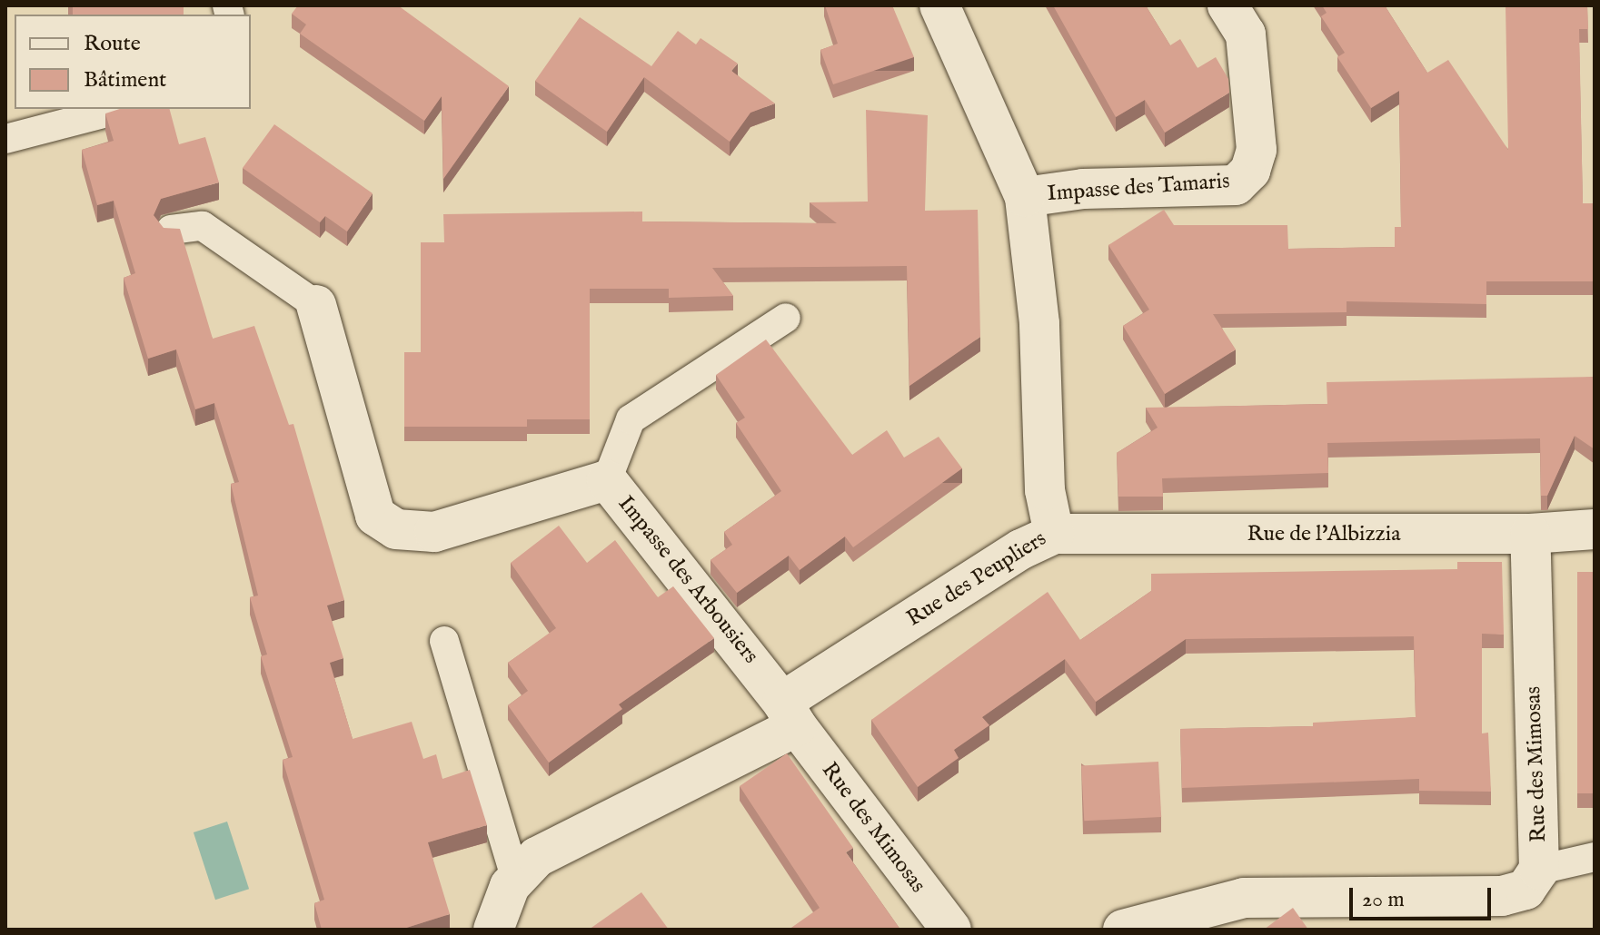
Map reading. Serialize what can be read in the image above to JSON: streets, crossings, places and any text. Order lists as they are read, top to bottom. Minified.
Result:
{"streets":{"street":["Impasse des Tamaris","Rue de l'Albizzia","Rue des Peupliers","Impasse des Arbousiers","Rue des Mimosas"]},"crossings":[["Impasse des Tamaris","Rue des Peupliers"],["Rue de l'Albizzia","Rue des Peupliers"],["Rue de l'Albizzia","Rue des Mimosas"],["Rue des Peupliers","Impasse des Arbousiers"],["Rue des Peupliers","Rue des Mimosas"],["Impasse des Arbousiers","Rue des Mimosas"]],"legend":["Route","Bâtiment"],"scale_bar":"20 m"}
